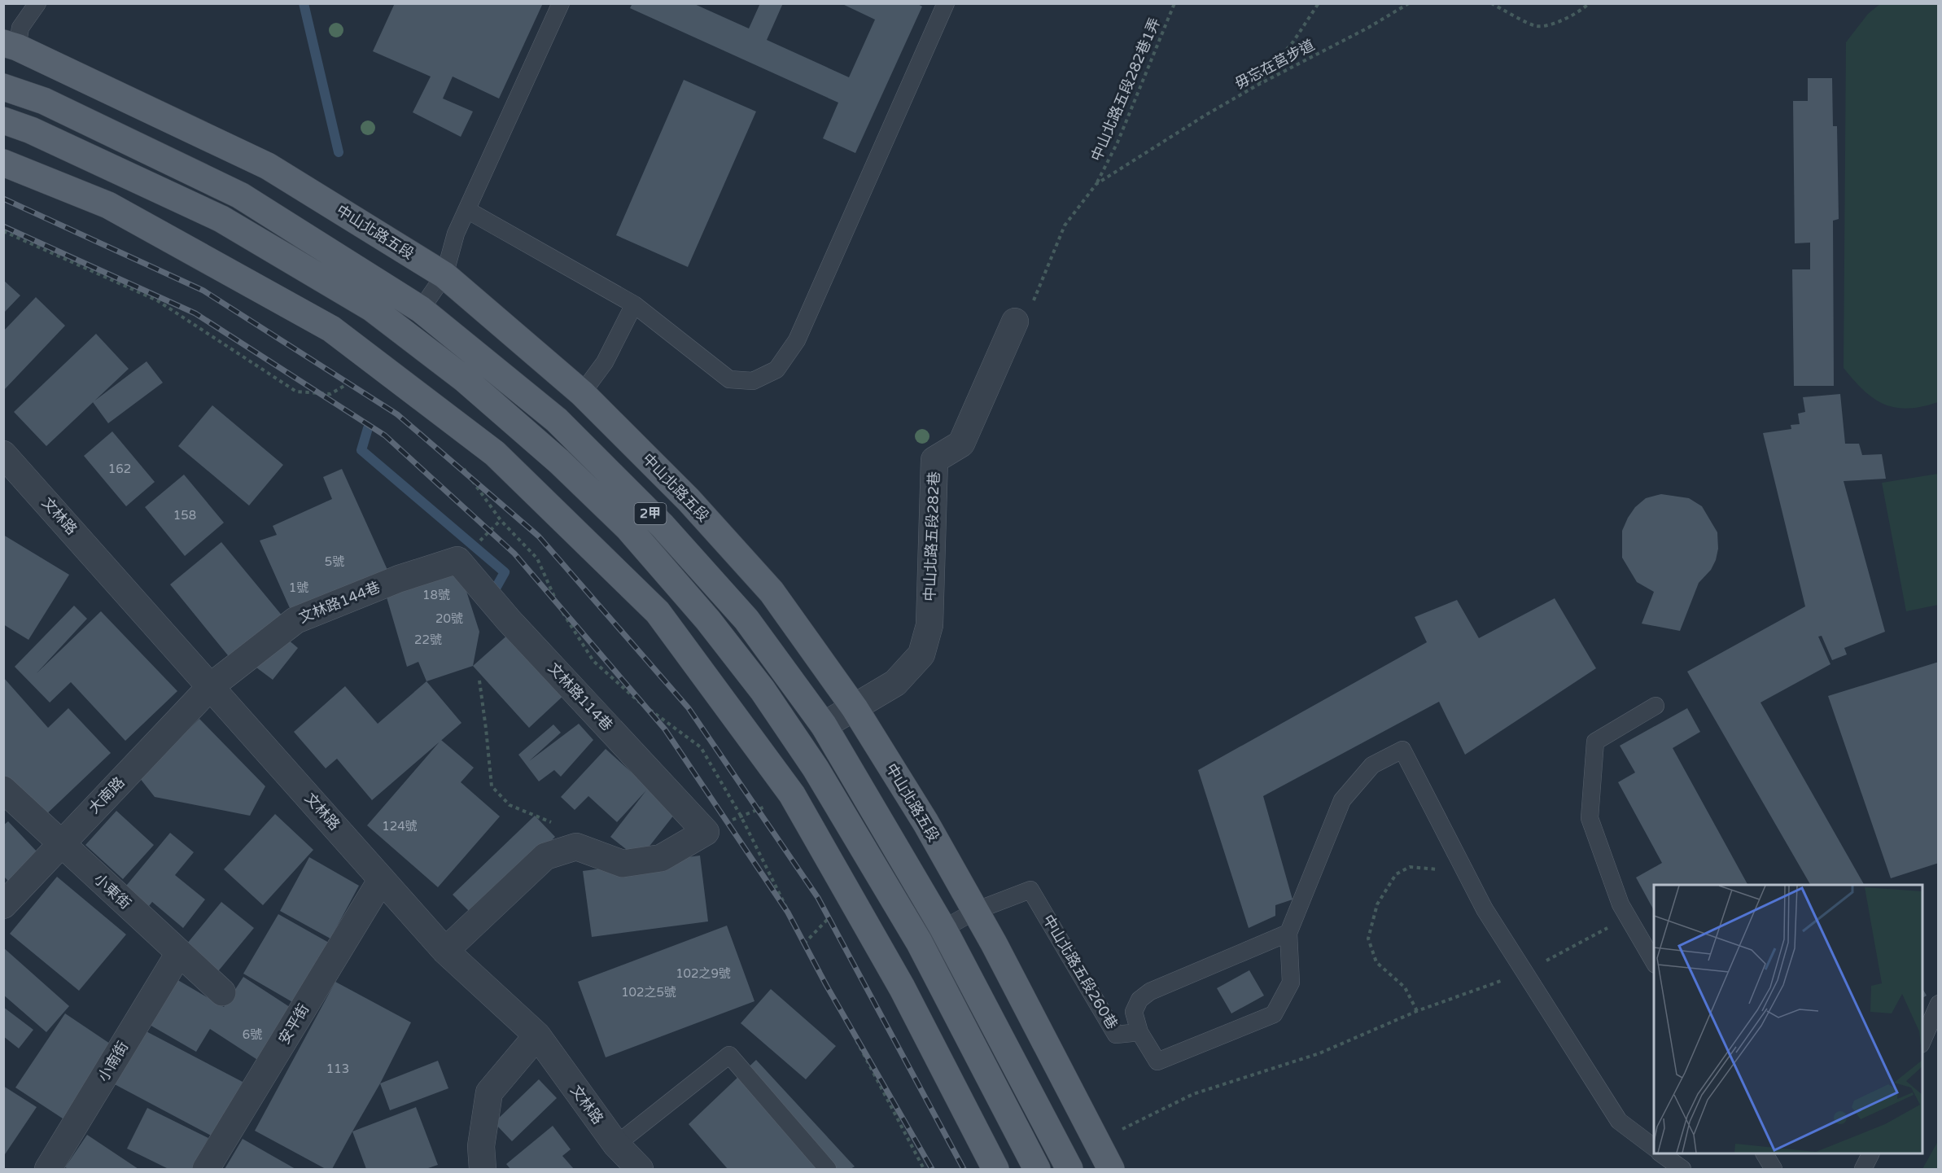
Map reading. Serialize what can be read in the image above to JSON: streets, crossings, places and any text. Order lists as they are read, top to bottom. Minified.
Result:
{"streets":{"main road":["中山北路五段","2甲"],"street":["文林路","中山北路五段282巷","文林路144巷","文林路114巷","大南路","小東街","安平街","小南街"],"lane":["中山北路五段260巷"],"path":["毋忘在莒步道","中山北路五段282巷1弄"]},"crossings":[["毋忘在莒步道","中山北路五段282巷1弄"],["中山北路五段","中山北路五段282巷"],["中山北路五段","中山北路五段260巷"],["2甲","中山北路五段282巷"],["2甲","中山北路五段260巷"],["文林路","文林路144巷"],["文林路","大南路"],["文林路","安平街"],["文林路144巷","文林路114巷"],["文林路144巷","大南路"],["大南路","小東街"],["小東街","小南街"]],"house_numbers":["162","158","5號","1號","18號","20號","22號","124號","102之9號","102之5號","6號","113"]}
